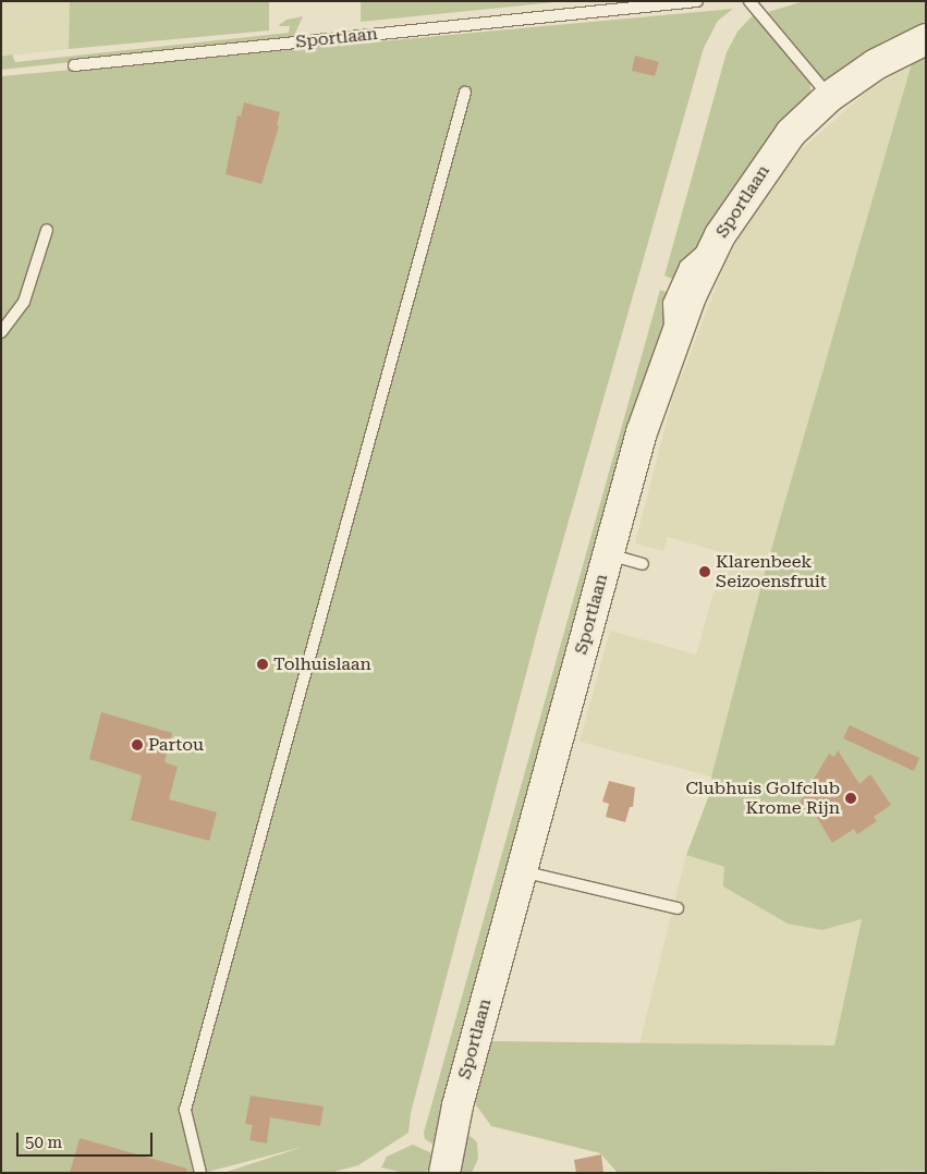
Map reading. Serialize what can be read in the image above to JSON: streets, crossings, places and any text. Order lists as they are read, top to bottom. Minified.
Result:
{"streets":{"street":["Sportlaan"]},"places":["Klarenbeek Seizoensfruit","Tolhuislaan","Partou","Clubhuis Golfclub Krome Rijn"],"scale_bar":"50 m"}
